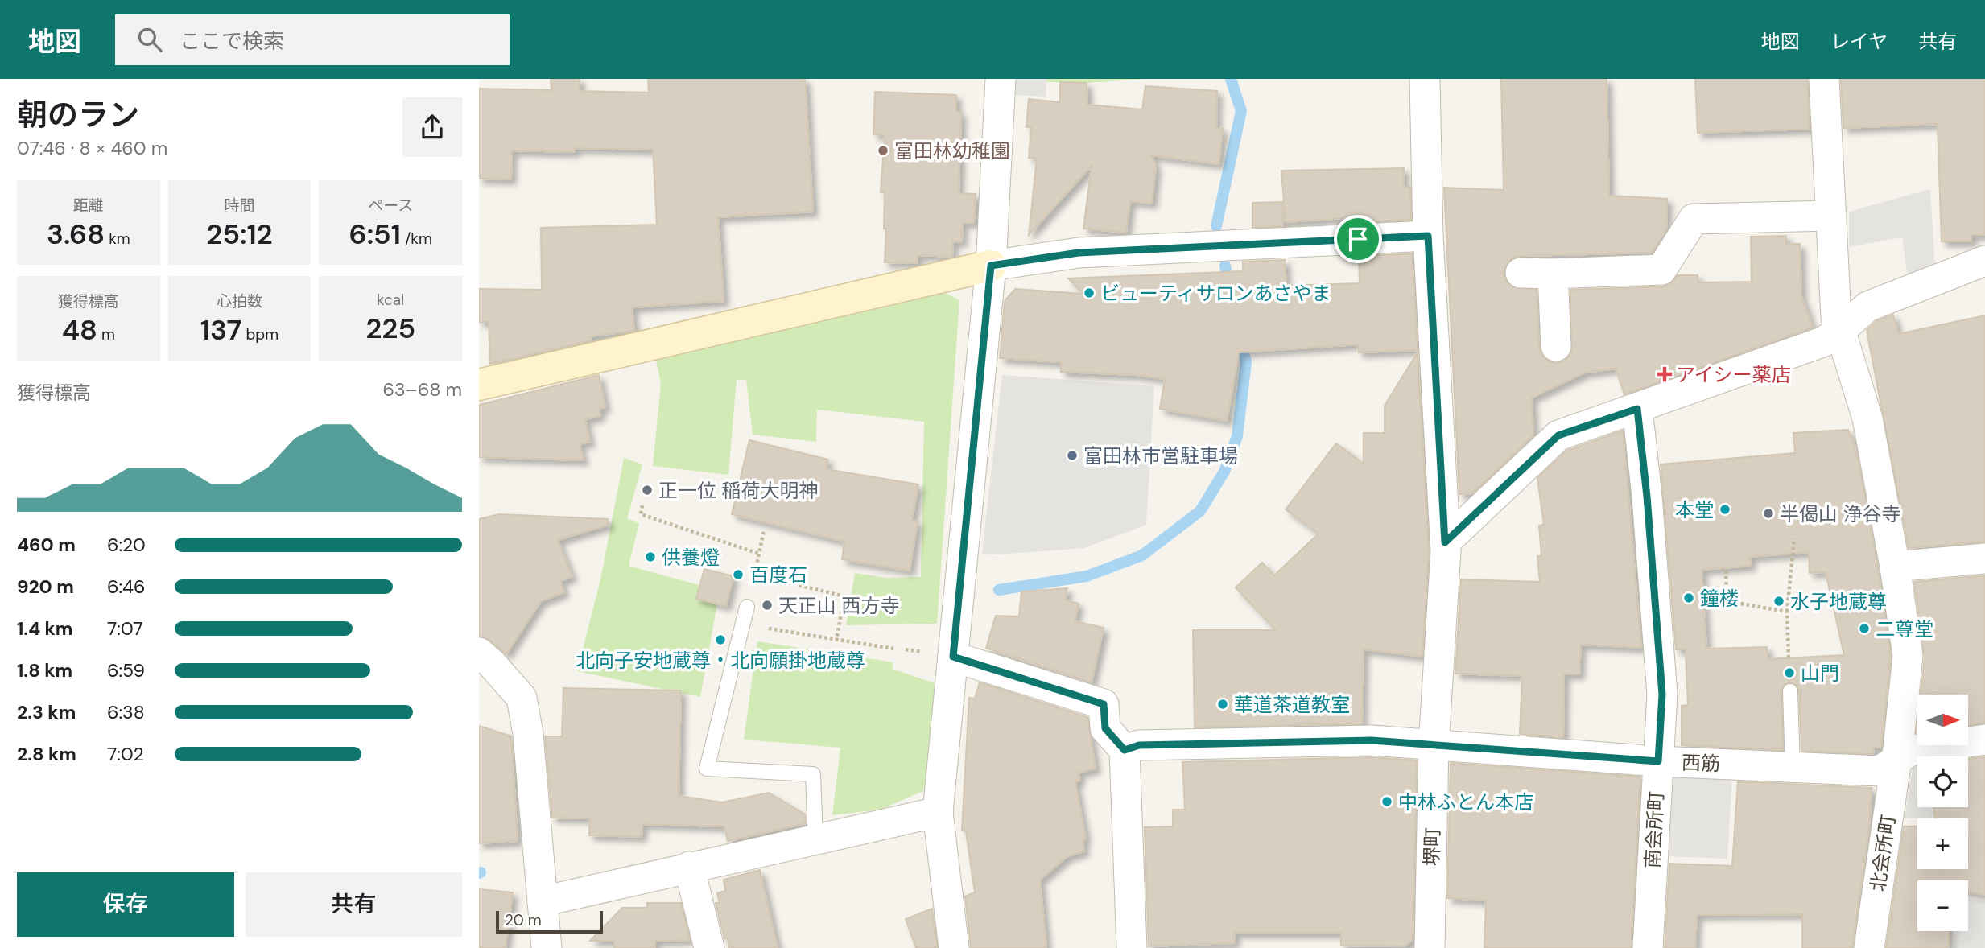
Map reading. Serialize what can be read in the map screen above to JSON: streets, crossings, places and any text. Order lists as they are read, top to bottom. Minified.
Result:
{"streets":{"street":["西筋","南会所町","堺町","北会所町"]},"crossings":[["西筋","南会所町"],["西筋","堺町"],["西筋","北会所町"]],"places":{"other":["富田林幼稚園","ビューティサロンあさやま","富田林市営駐車場","正一位 稲荷大明神","本堂","半偈山 浄谷寺","供養燈","百度石","鐘楼","水子地蔵尊","天正山 西方寺","二尊堂","北向子安地蔵尊・北向願掛地蔵尊","山門","華道茶道教室","中林ふとん本店"],"health":["アイシー薬店"]},"scale_bar":"20 m","north":"right","page":{"header":"地図","search":"ここで検索","nav":["地図","レイヤ","共有"],"heading":["朝のラン","07:46 · 8 × 460 m"],"stats":[["距離","3.68 km"],["時間","25:12"],["ペース","6:51 /km"],["獲得標高","48 m"],["心拍数","137 bpm"],["kcal","225"]],"chart":["獲得標高","63–68 m"],"list":[{"name":"460 m","note":"6:20"},{"name":"920 m","note":"6:46"},{"name":"1.4 km","note":"7:07"},{"name":"1.8 km","note":"6:59"},{"name":"2.3 km","note":"6:38"},{"name":"2.8 km","note":"7:02"}],"map_buttons":["+","−"],"buttons":["保存","共有"],"scale":"20 m"}}
